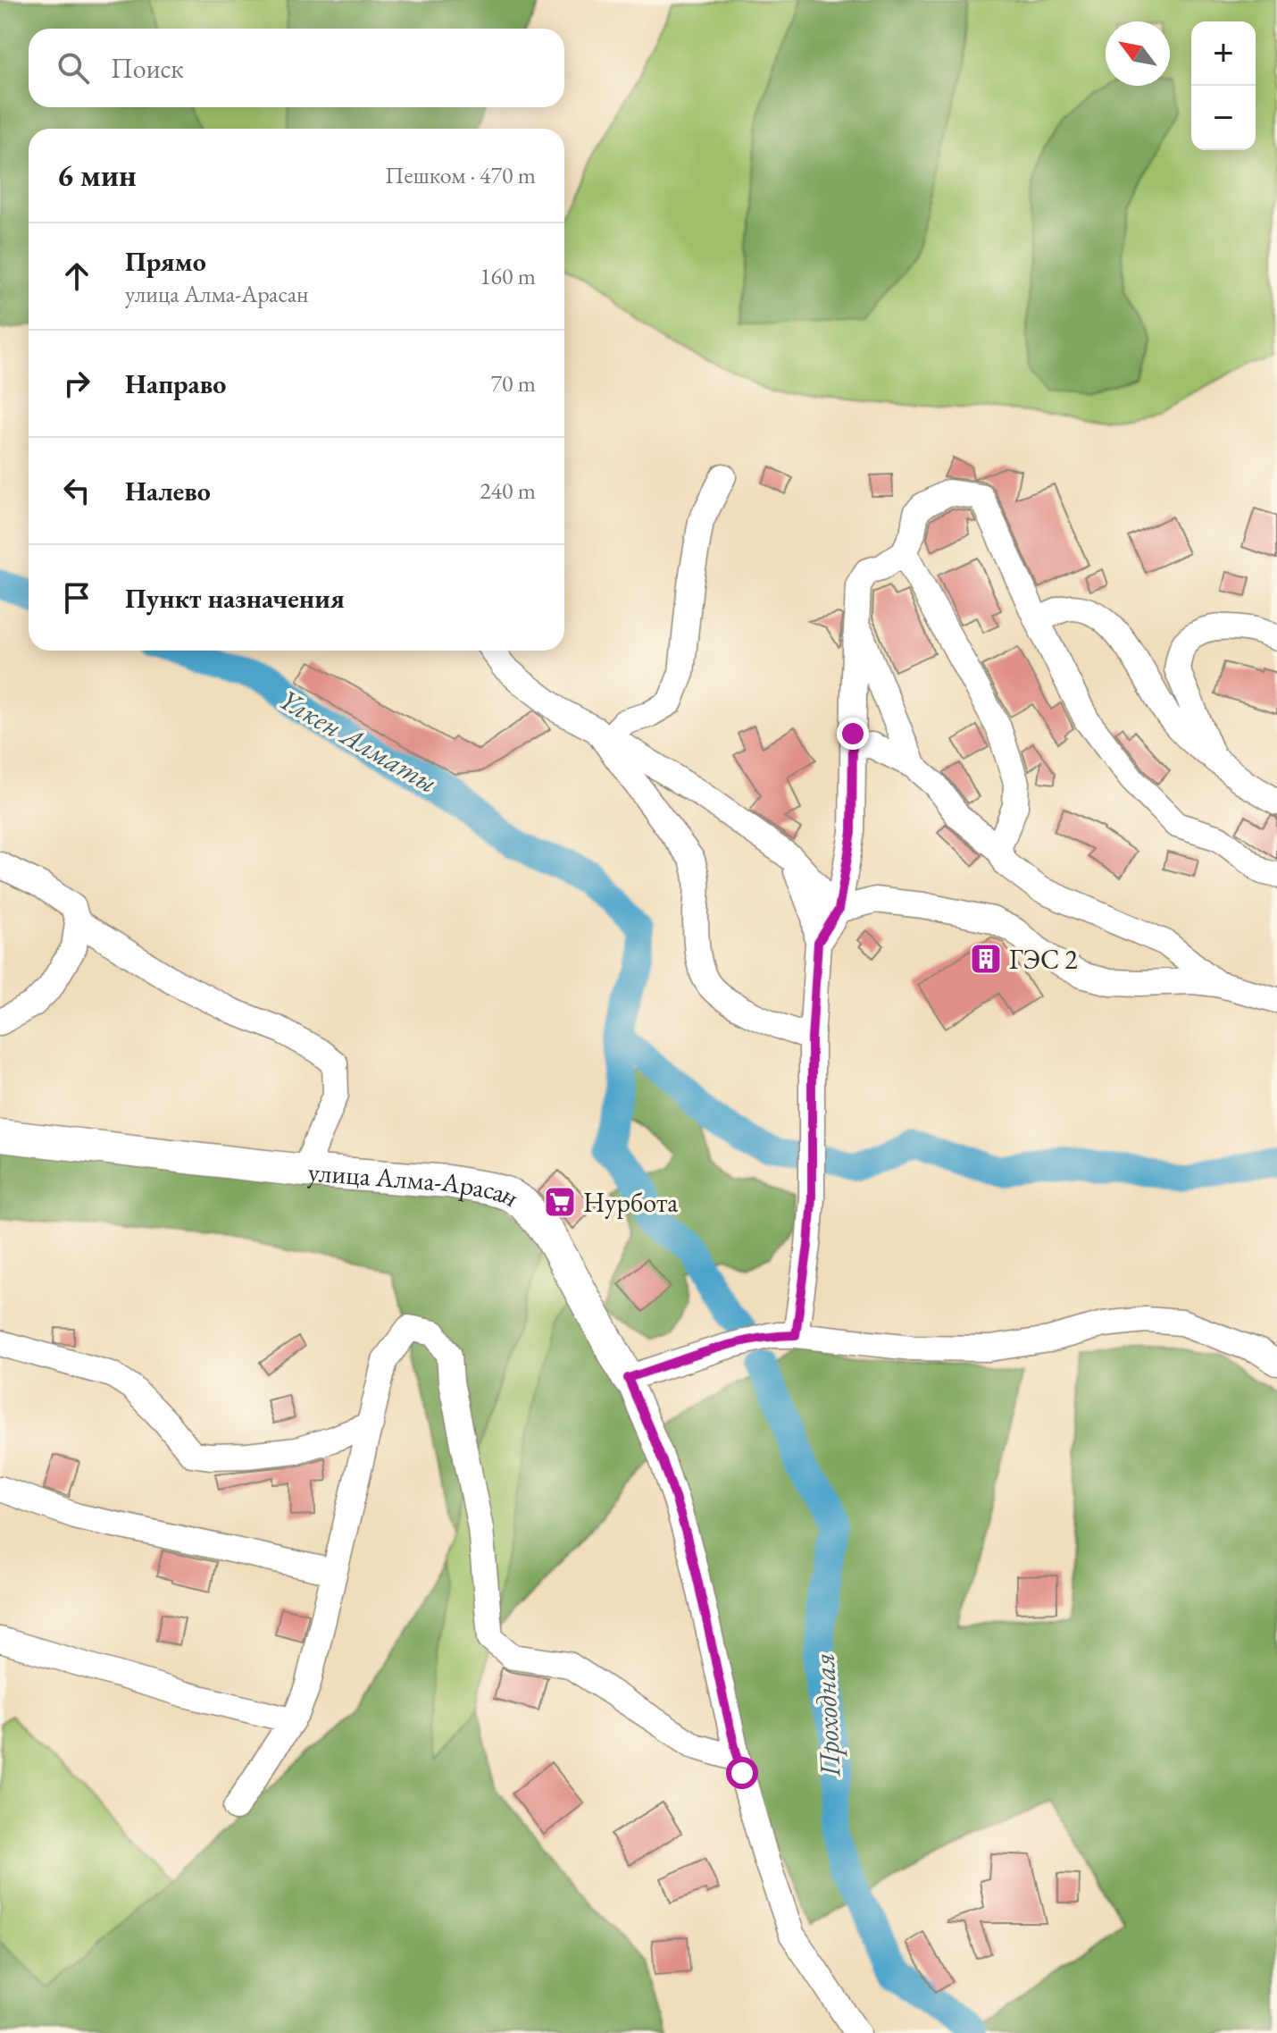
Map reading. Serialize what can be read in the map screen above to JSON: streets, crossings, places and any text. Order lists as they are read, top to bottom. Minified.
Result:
{"streets":{"main road":["улица Алма-Арасан"]},"water":["Үлкен Алматы","Проходная"],"places":{"building":["ГЭС 2"],"supermarket":["Нурбота"]},"north":"top left","page":{"map_buttons":["+","−"],"search":"Поиск","heading":["6 мин","Пешком · 470 m"],"list":[["Прямо","улица Алма-Арасан","160 m"],["Направо","70 m"],["Налево","240 m"],"Пункт назначения"]}}
